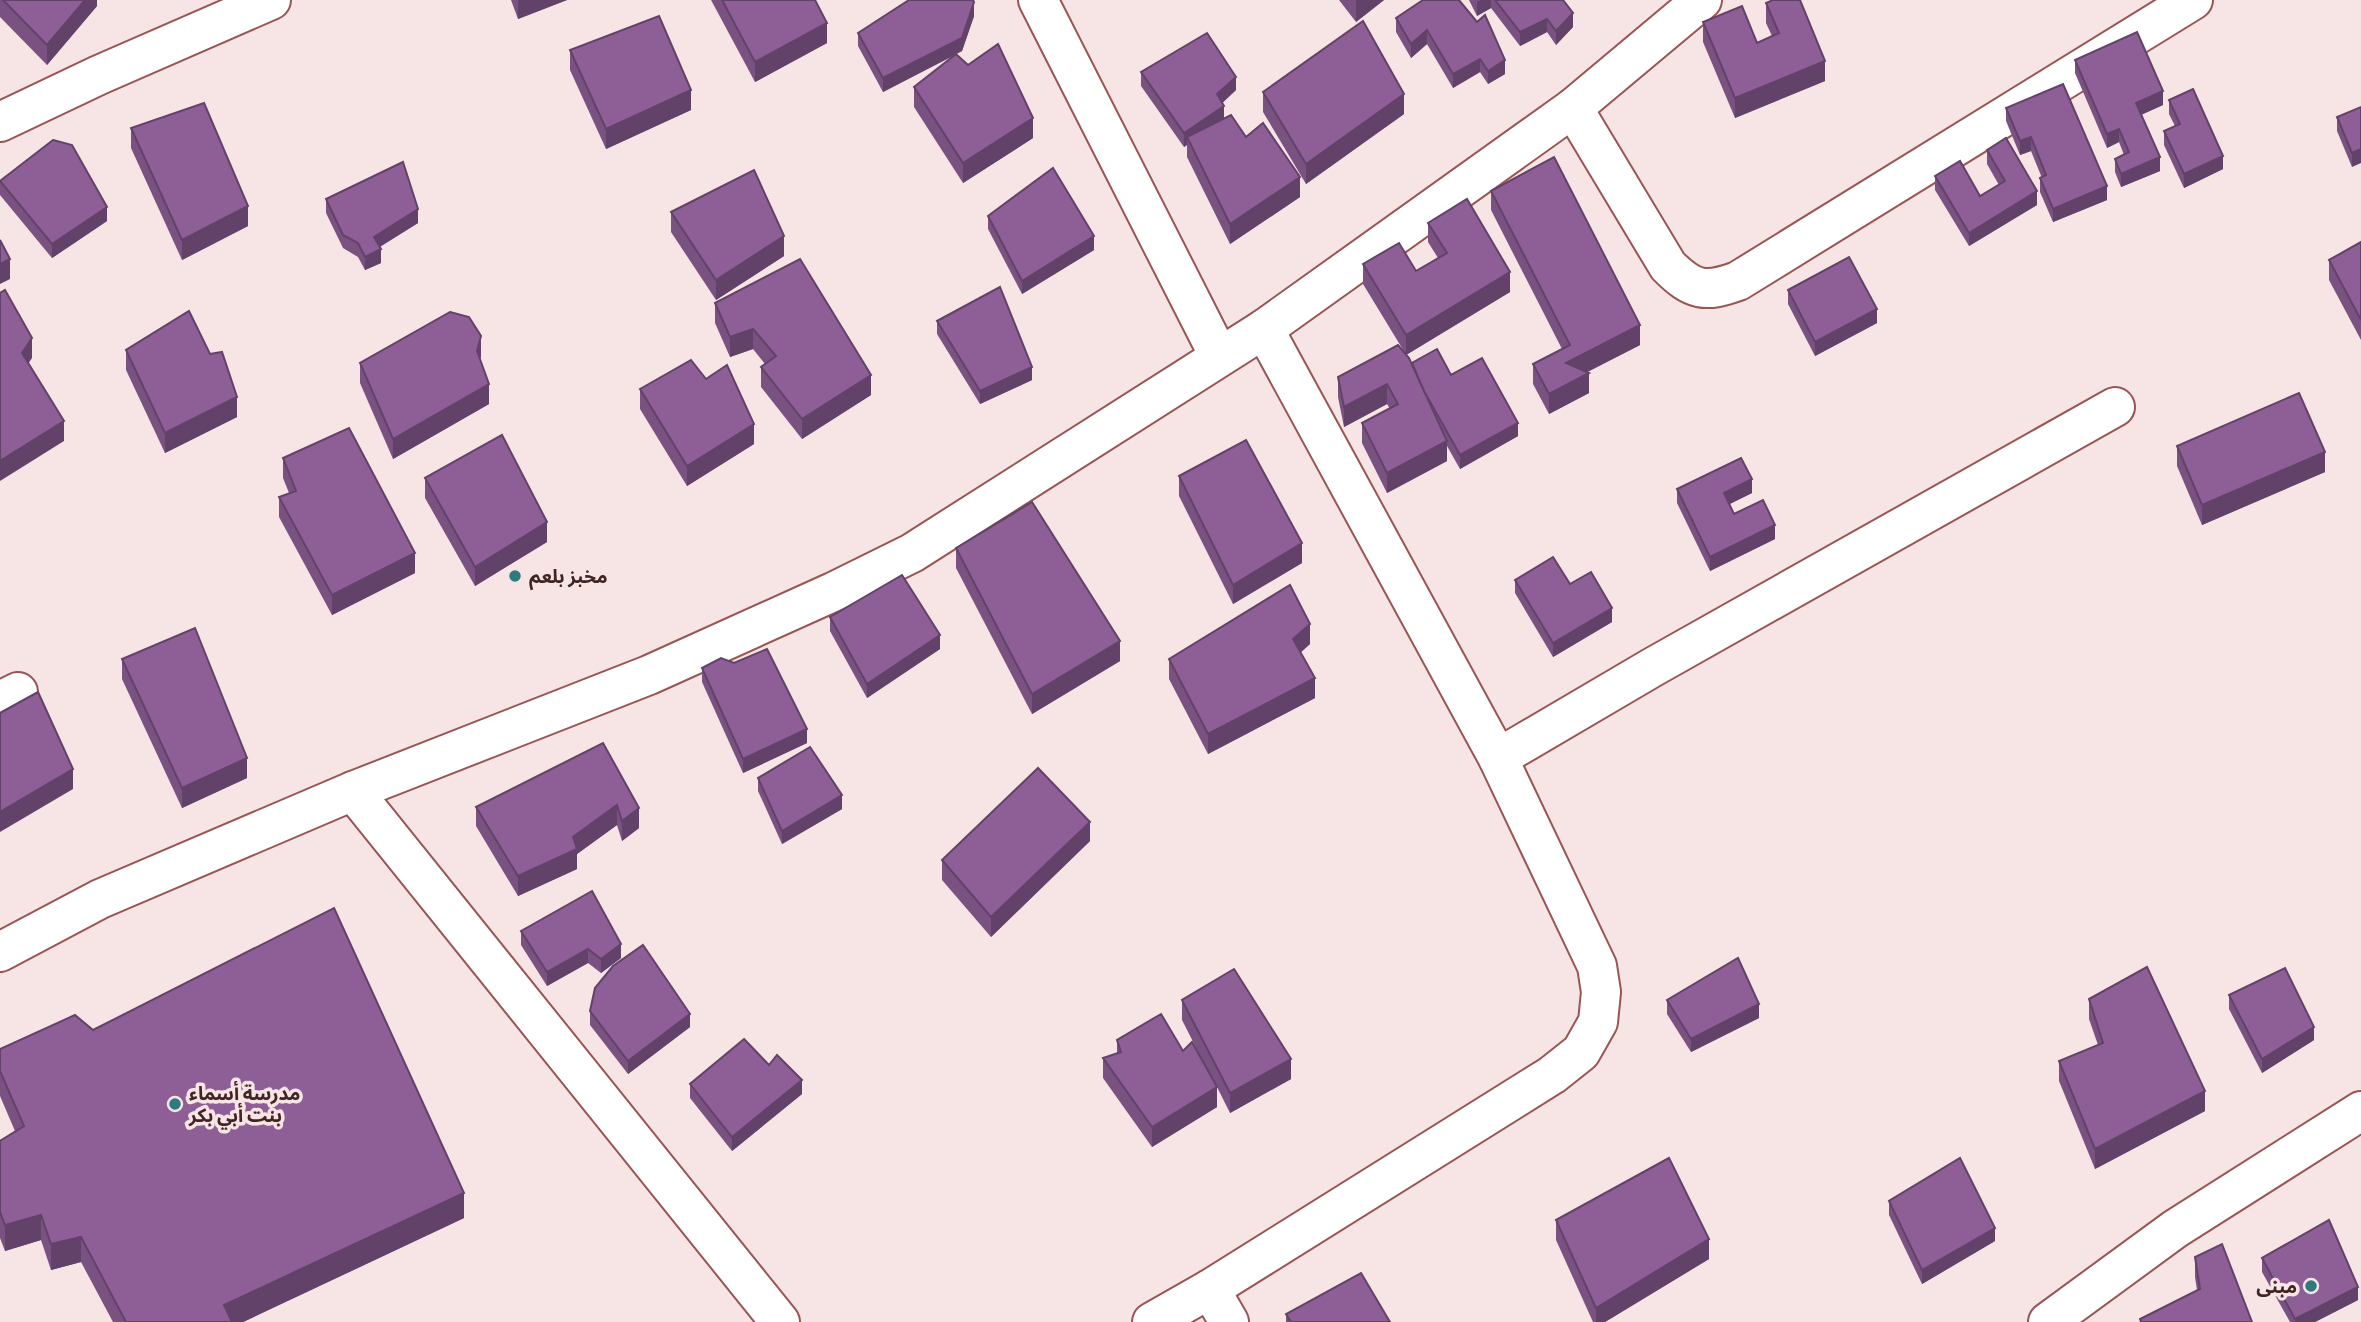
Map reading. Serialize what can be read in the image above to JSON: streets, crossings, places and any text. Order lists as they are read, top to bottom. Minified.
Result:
{"places":["مخبز بلعم","مدرسة أسماء بنت أبي بكر","مبنى"]}
